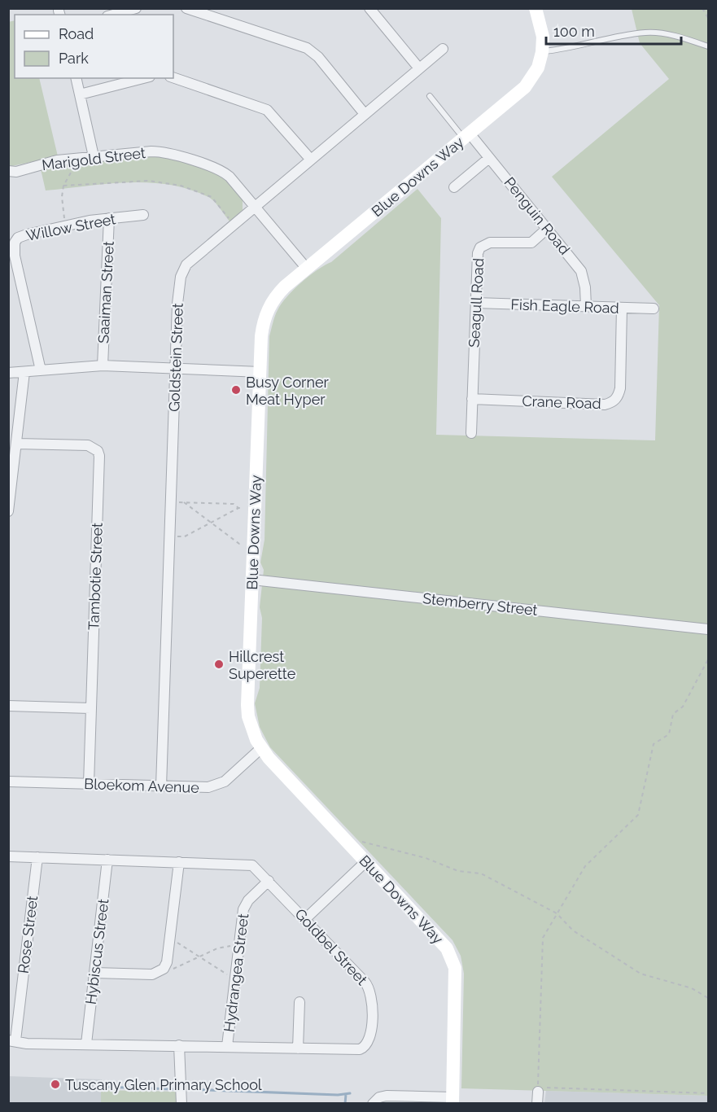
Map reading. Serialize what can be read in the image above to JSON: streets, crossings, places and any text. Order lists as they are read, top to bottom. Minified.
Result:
{"streets":{"street":["Marigold Street","Blue Downs Way","Penguin Road","Willow Street","Saaiman Street","Seagull Road","Fish Eagle Road","Goldstein Street","Crane Road","Tambotie Street","Stemberry Street","Bloekom Avenue","Rose Street","Goldbel Street","Hybiscus Street","Hydrangea Street"]},"crossings":[["Marigold Street","Blue Downs Way"],["Marigold Street","Goldstein Street"],["Blue Downs Way","Penguin Road"],["Blue Downs Way","Stemberry Street"],["Blue Downs Way","Bloekom Avenue"],["Penguin Road","Seagull Road"],["Penguin Road","Fish Eagle Road"],["Willow Street","Saaiman Street"],["Seagull Road","Fish Eagle Road"],["Seagull Road","Crane Road"],["Fish Eagle Road","Crane Road"],["Goldstein Street","Bloekom Avenue"],["Tambotie Street","Bloekom Avenue"],["Rose Street","Goldbel Street"],["Goldbel Street","Hybiscus Street"],["Goldbel Street","Hydrangea Street"]],"places":["Busy Corner Meat Hyper","Hillcrest Superette","Tuscany Glen Primary School"],"legend":["Road","Park"],"scale_bar":"100 m"}
